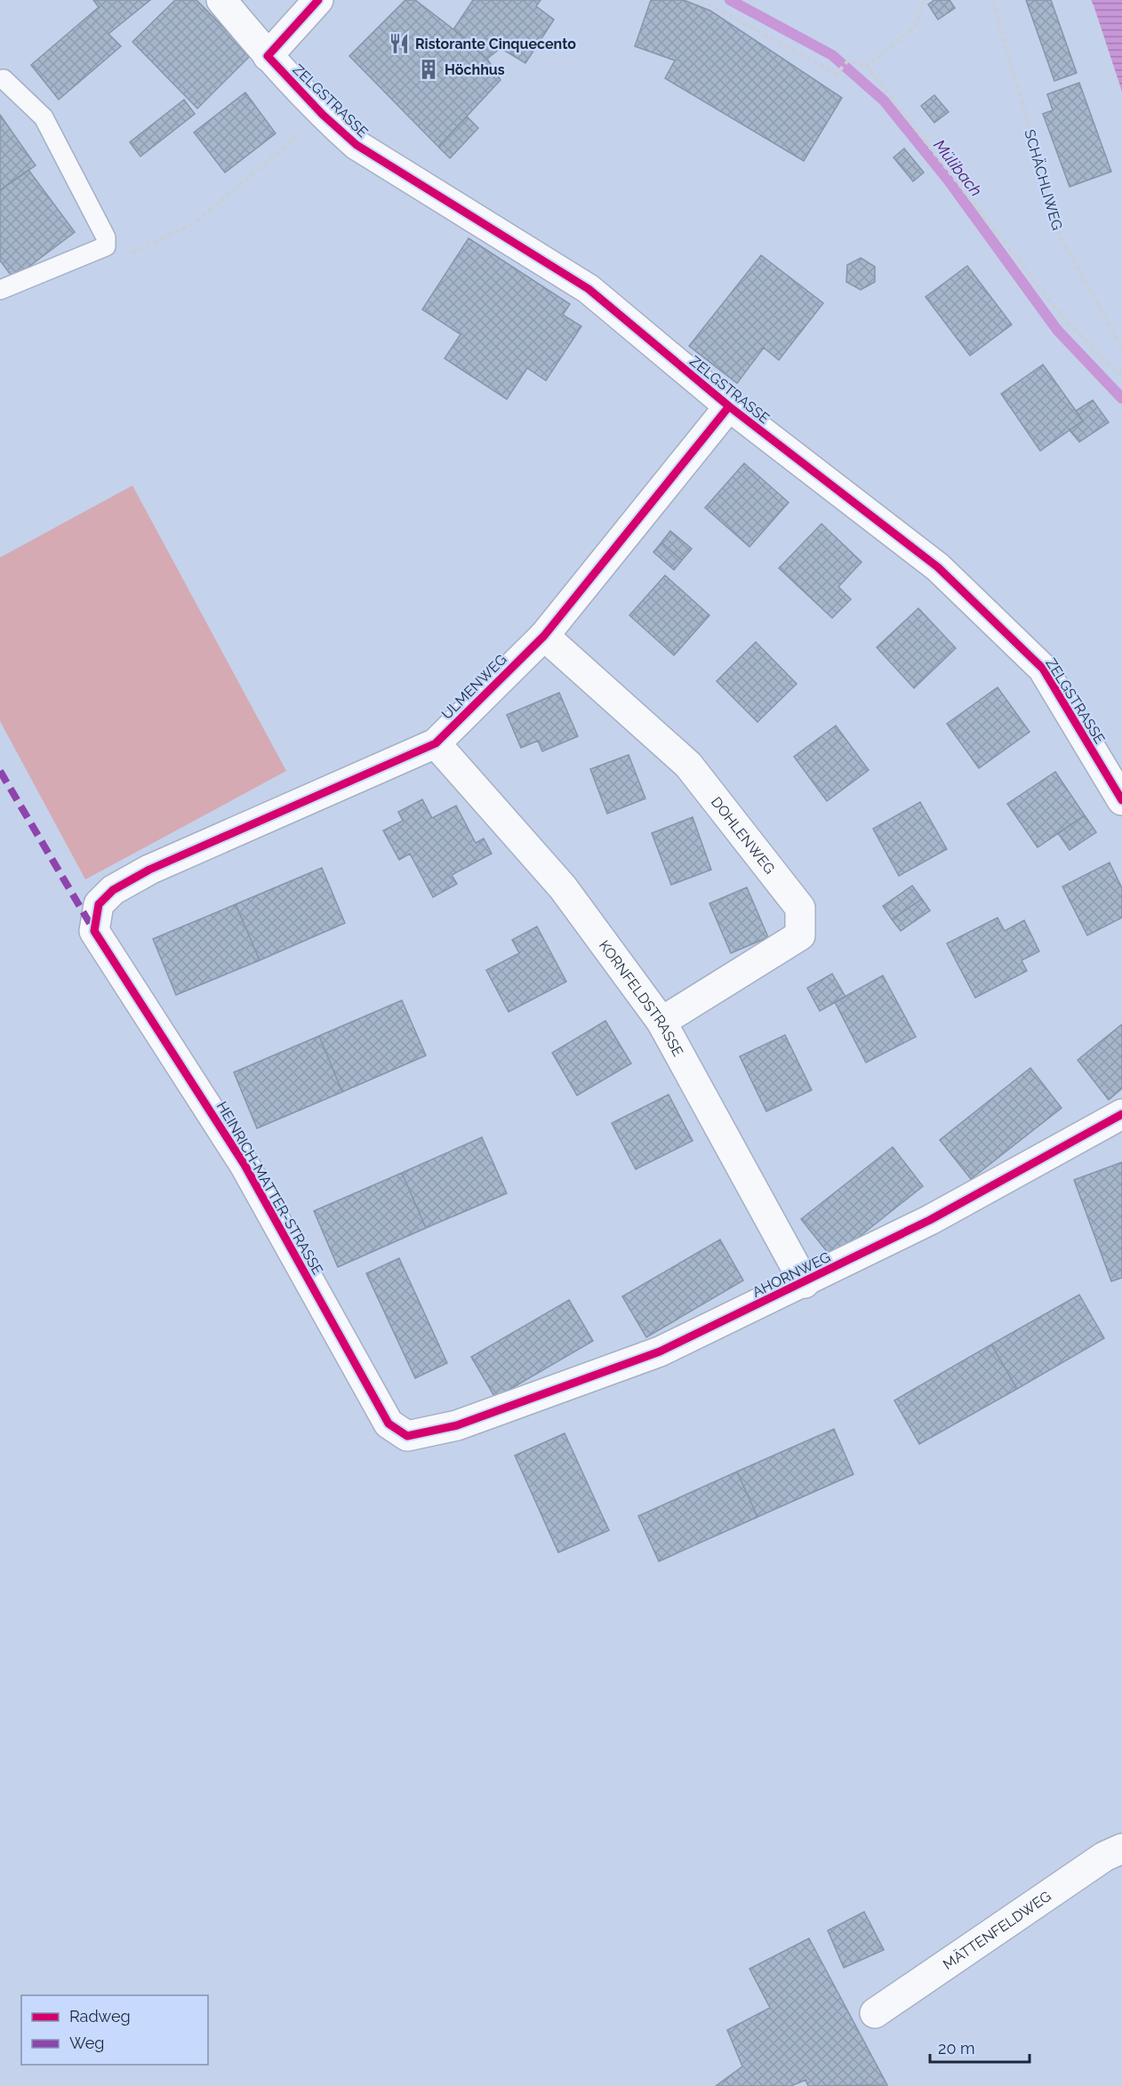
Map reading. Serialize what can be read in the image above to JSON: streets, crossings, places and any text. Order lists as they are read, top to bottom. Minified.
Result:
{"streets":{"street":["ZELGSTRASSE","ULMENWEG","DOHLENWEG","KORNFELDSTRASSE","HEINRICH-MATTER-STRASSE","AHORNWEG","MÄTTENFELDWEG"],"path":["SCHÄCHLIWEG"]},"crossings":[["ZELGSTRASSE","ULMENWEG"],["ULMENWEG","DOHLENWEG"],["ULMENWEG","KORNFELDSTRASSE"],["ULMENWEG","HEINRICH-MATTER-STRASSE"],["DOHLENWEG","KORNFELDSTRASSE"],["KORNFELDSTRASSE","AHORNWEG"],["HEINRICH-MATTER-STRASSE","AHORNWEG"]],"water":["Mülibach"],"places":{"restaurant":["Ristorante Cinquecento"],"building":["Höchhus"]},"legend":["Radweg","Weg"],"scale_bar":"20 m"}
